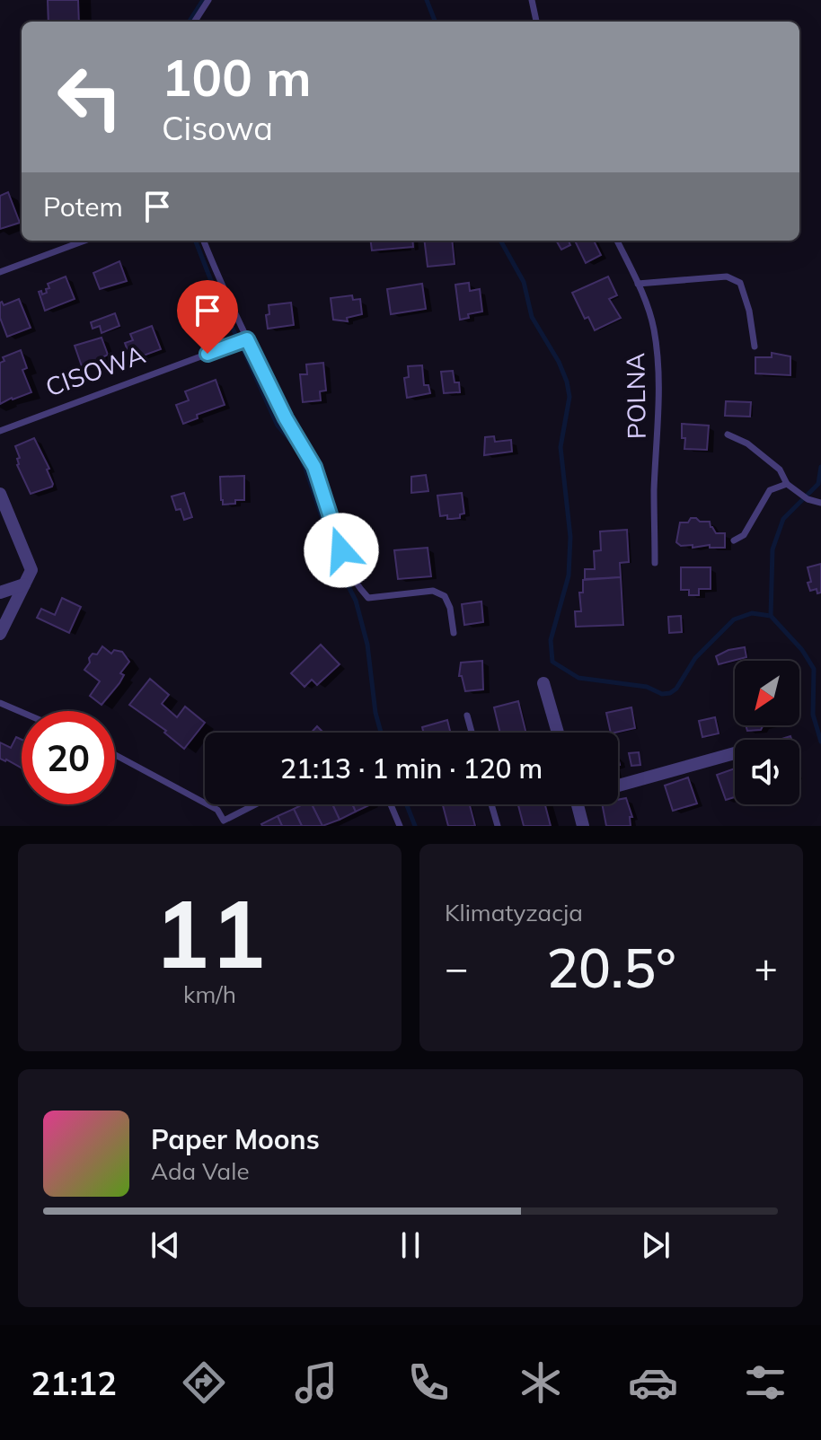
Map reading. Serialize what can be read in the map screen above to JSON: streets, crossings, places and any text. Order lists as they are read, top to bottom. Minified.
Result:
{"streets":{"lane":["CISOWA","POLNA"]},"north":"bottom left","page":{"turn":["100 m","Cisowa"],"then":"Potem","limit":"20","trip":"21:13 · 1 min · 120 m","tile":[["11","km/h"],"Klimatyzacja"],"heat":["−","20.5°","+"],"song":["Paper Moons","Ada Vale"],"tabs":"21:12"}}
